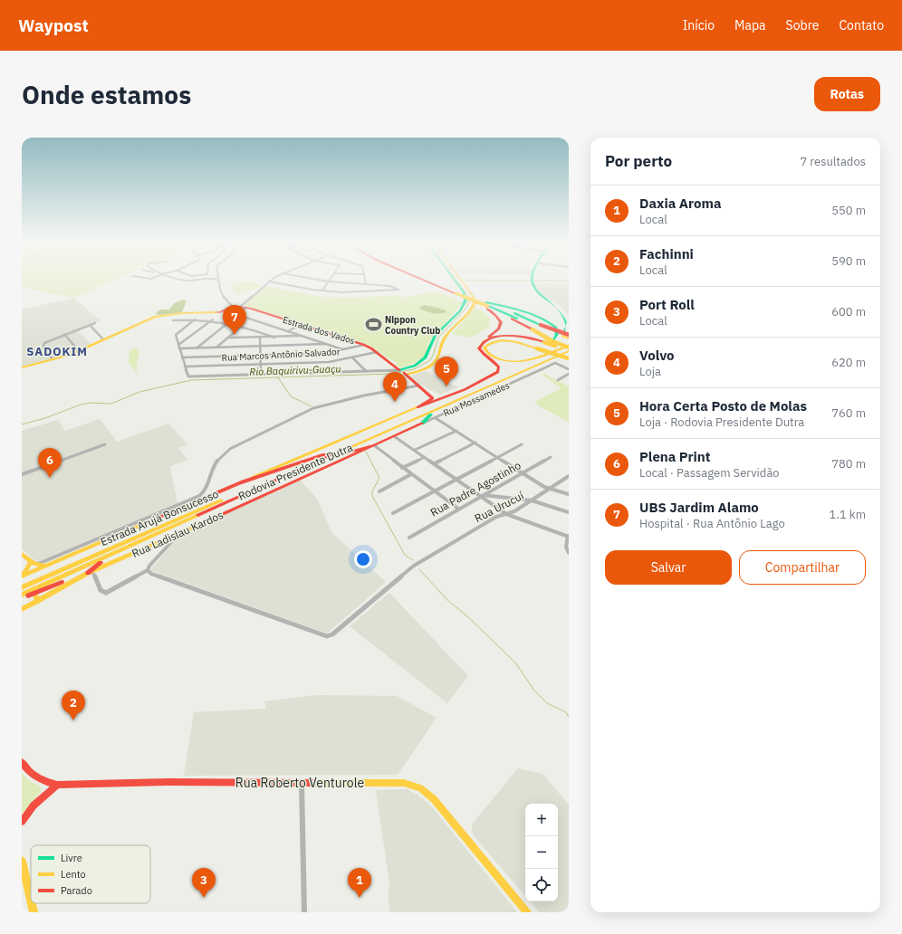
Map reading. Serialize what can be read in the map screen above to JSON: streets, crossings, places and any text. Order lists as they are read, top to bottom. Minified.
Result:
{"streets":{"main road":["Estrada dos Vados","Rua Mossamedes","Rodovia Presidente Dutra","Estrada Arujá Bonsucesso","Rua Ladislau Kardos","Rua Roberto Venturole"],"street":["Rua Marcos Antônio Salvador","Rua Padre Agostinho","Rua Urucuí"]},"crossings":[["Estrada dos Vados","Rua Marcos Antônio Salvador"],["Estrada dos Vados","Estrada Arujá Bonsucesso"],["Rua Mossamedes","Rua Ladislau Kardos"]],"districts":["SADOKIM"],"water":["Rio Baquirivu-Guaçu"],"places":{"sports":["Nippon Country Club"]},"legend":["Livre","Lento","Parado"],"page":{"header":"Waypost","nav":["Início","Mapa","Sobre","Contato"],"buttons":["Rotas",["Salvar","Compartilhar"]],"title":"Onde estamos","heading":["Por perto","7 resultados"],"list":[{"mark":"1","name":"Daxia Aroma","note":"Local","value":"550 m"},{"mark":"2","name":"Fachinni","note":"Local","value":"590 m"},{"mark":"3","name":"Port Roll","note":"Local","value":"600 m"},{"mark":"4","name":"Volvo","note":"Loja","value":"620 m"},{"mark":"5","name":"Hora Certa Posto de Molas","note":"Loja · Rodovia Presidente Dutra","value":"760 m"},{"mark":"6","name":"Plena Print","note":"Local · Passagem Servidão","value":"780 m"},{"mark":"7","name":"UBS Jardim Alamo","note":"Hospital · Rua Antônio Lago","value":"1.1 km"}],"pins":["7","5","4","6","2","1","3"],"map_buttons":["+","−"]}}
